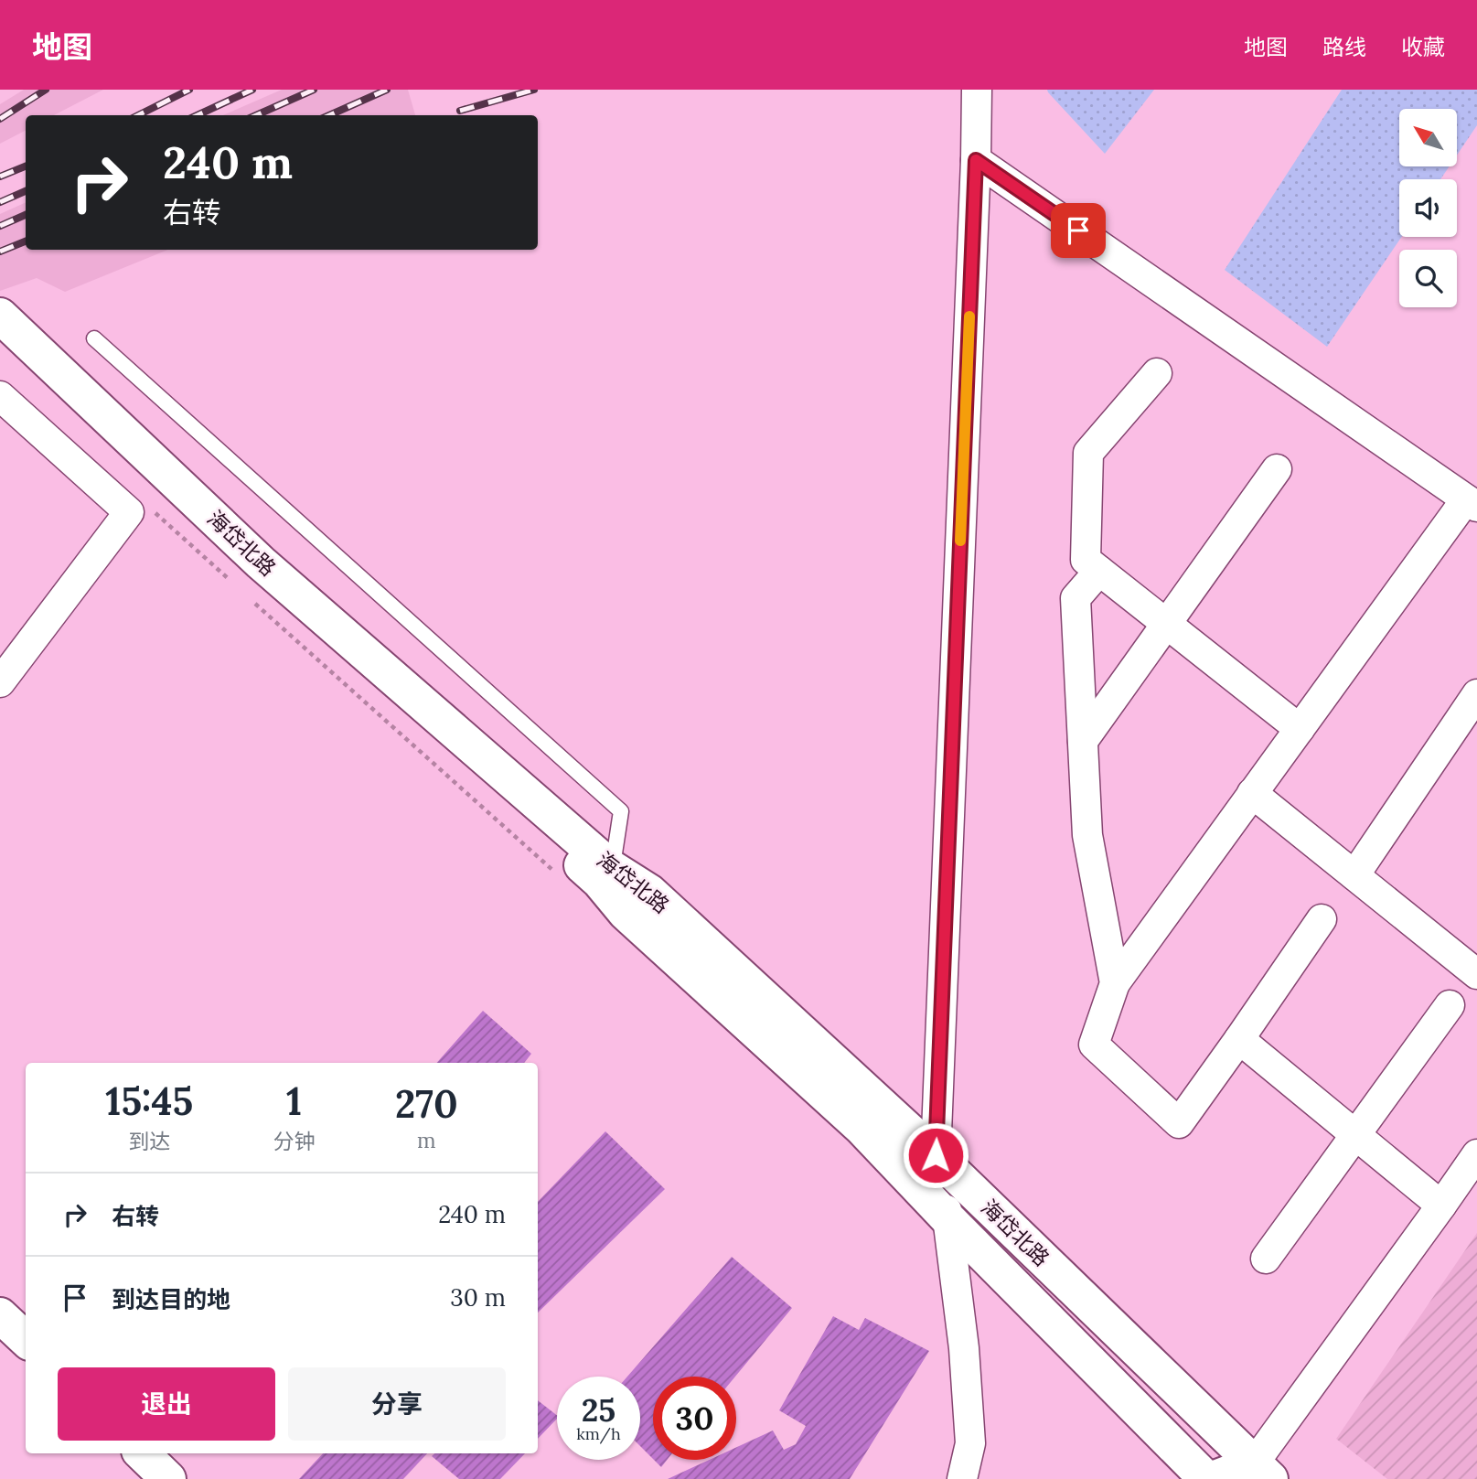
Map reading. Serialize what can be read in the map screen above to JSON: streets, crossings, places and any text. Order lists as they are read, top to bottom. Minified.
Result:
{"streets":{"main road":["海岱北路"]},"north":"top left","page":{"header":"地图","nav":["地图","路线","收藏"],"turn":["240 m","右转"],"eta":["15:45","到达","1","分钟","270","m"],"list":[{"name":"右转","value":"240 m"},{"name":"到达目的地","value":"30 m"}],"buttons":["退出","分享"],"speed":"25 km/h","limit":"30"}}
